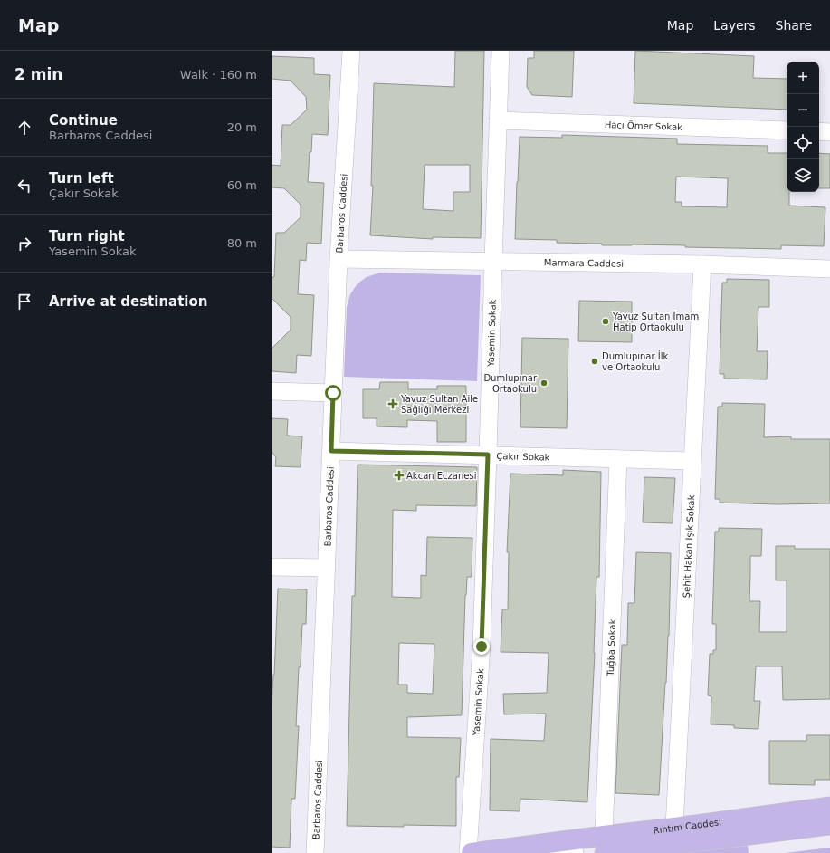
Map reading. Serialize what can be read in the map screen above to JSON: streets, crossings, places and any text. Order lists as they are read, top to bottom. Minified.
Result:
{"streets":{"main road":["Rıhtım Caddesi"],"street":["Hacı Ömer Sokak","Barbaros Caddesi","Marmara Caddesi","Yasemin Sokak","Çakır Sokak","Şehit Hakan Işık Sokak","Tuğba Sokak"]},"crossings":[["Hacı Ömer Sokak","Yasemin Sokak"],["Barbaros Caddesi","Marmara Caddesi"],["Barbaros Caddesi","Çakır Sokak"],["Marmara Caddesi","Yasemin Sokak"],["Marmara Caddesi","Şehit Hakan Işık Sokak"],["Yasemin Sokak","Çakır Sokak"],["Çakır Sokak","Şehit Hakan Işık Sokak"],["Çakır Sokak","Tuğba Sokak"],["Şehit Hakan Işık Sokak","Rıhtım Caddesi"],["Tuğba Sokak","Rıhtım Caddesi"]],"places":{"other":["Yavuz Sultan İmam Hatip Ortaokulu","Dumlupınar İlk ve Ortaokulu","Dumlupınar Ortaokulu"],"health":["Yavuz Sultan Aile Sağlığı Merkezi","Akcan Eczanesi"]},"page":{"header":"Map","nav":["Map","Layers","Share"],"heading":["2 min","Walk · 160 m"],"map_buttons":["+","−"],"list":[["Continue","Barbaros Caddesi","20 m"],["Turn left","Çakır Sokak","60 m"],["Turn right","Yasemin Sokak","80 m"],"Arrive at destination"]}}
